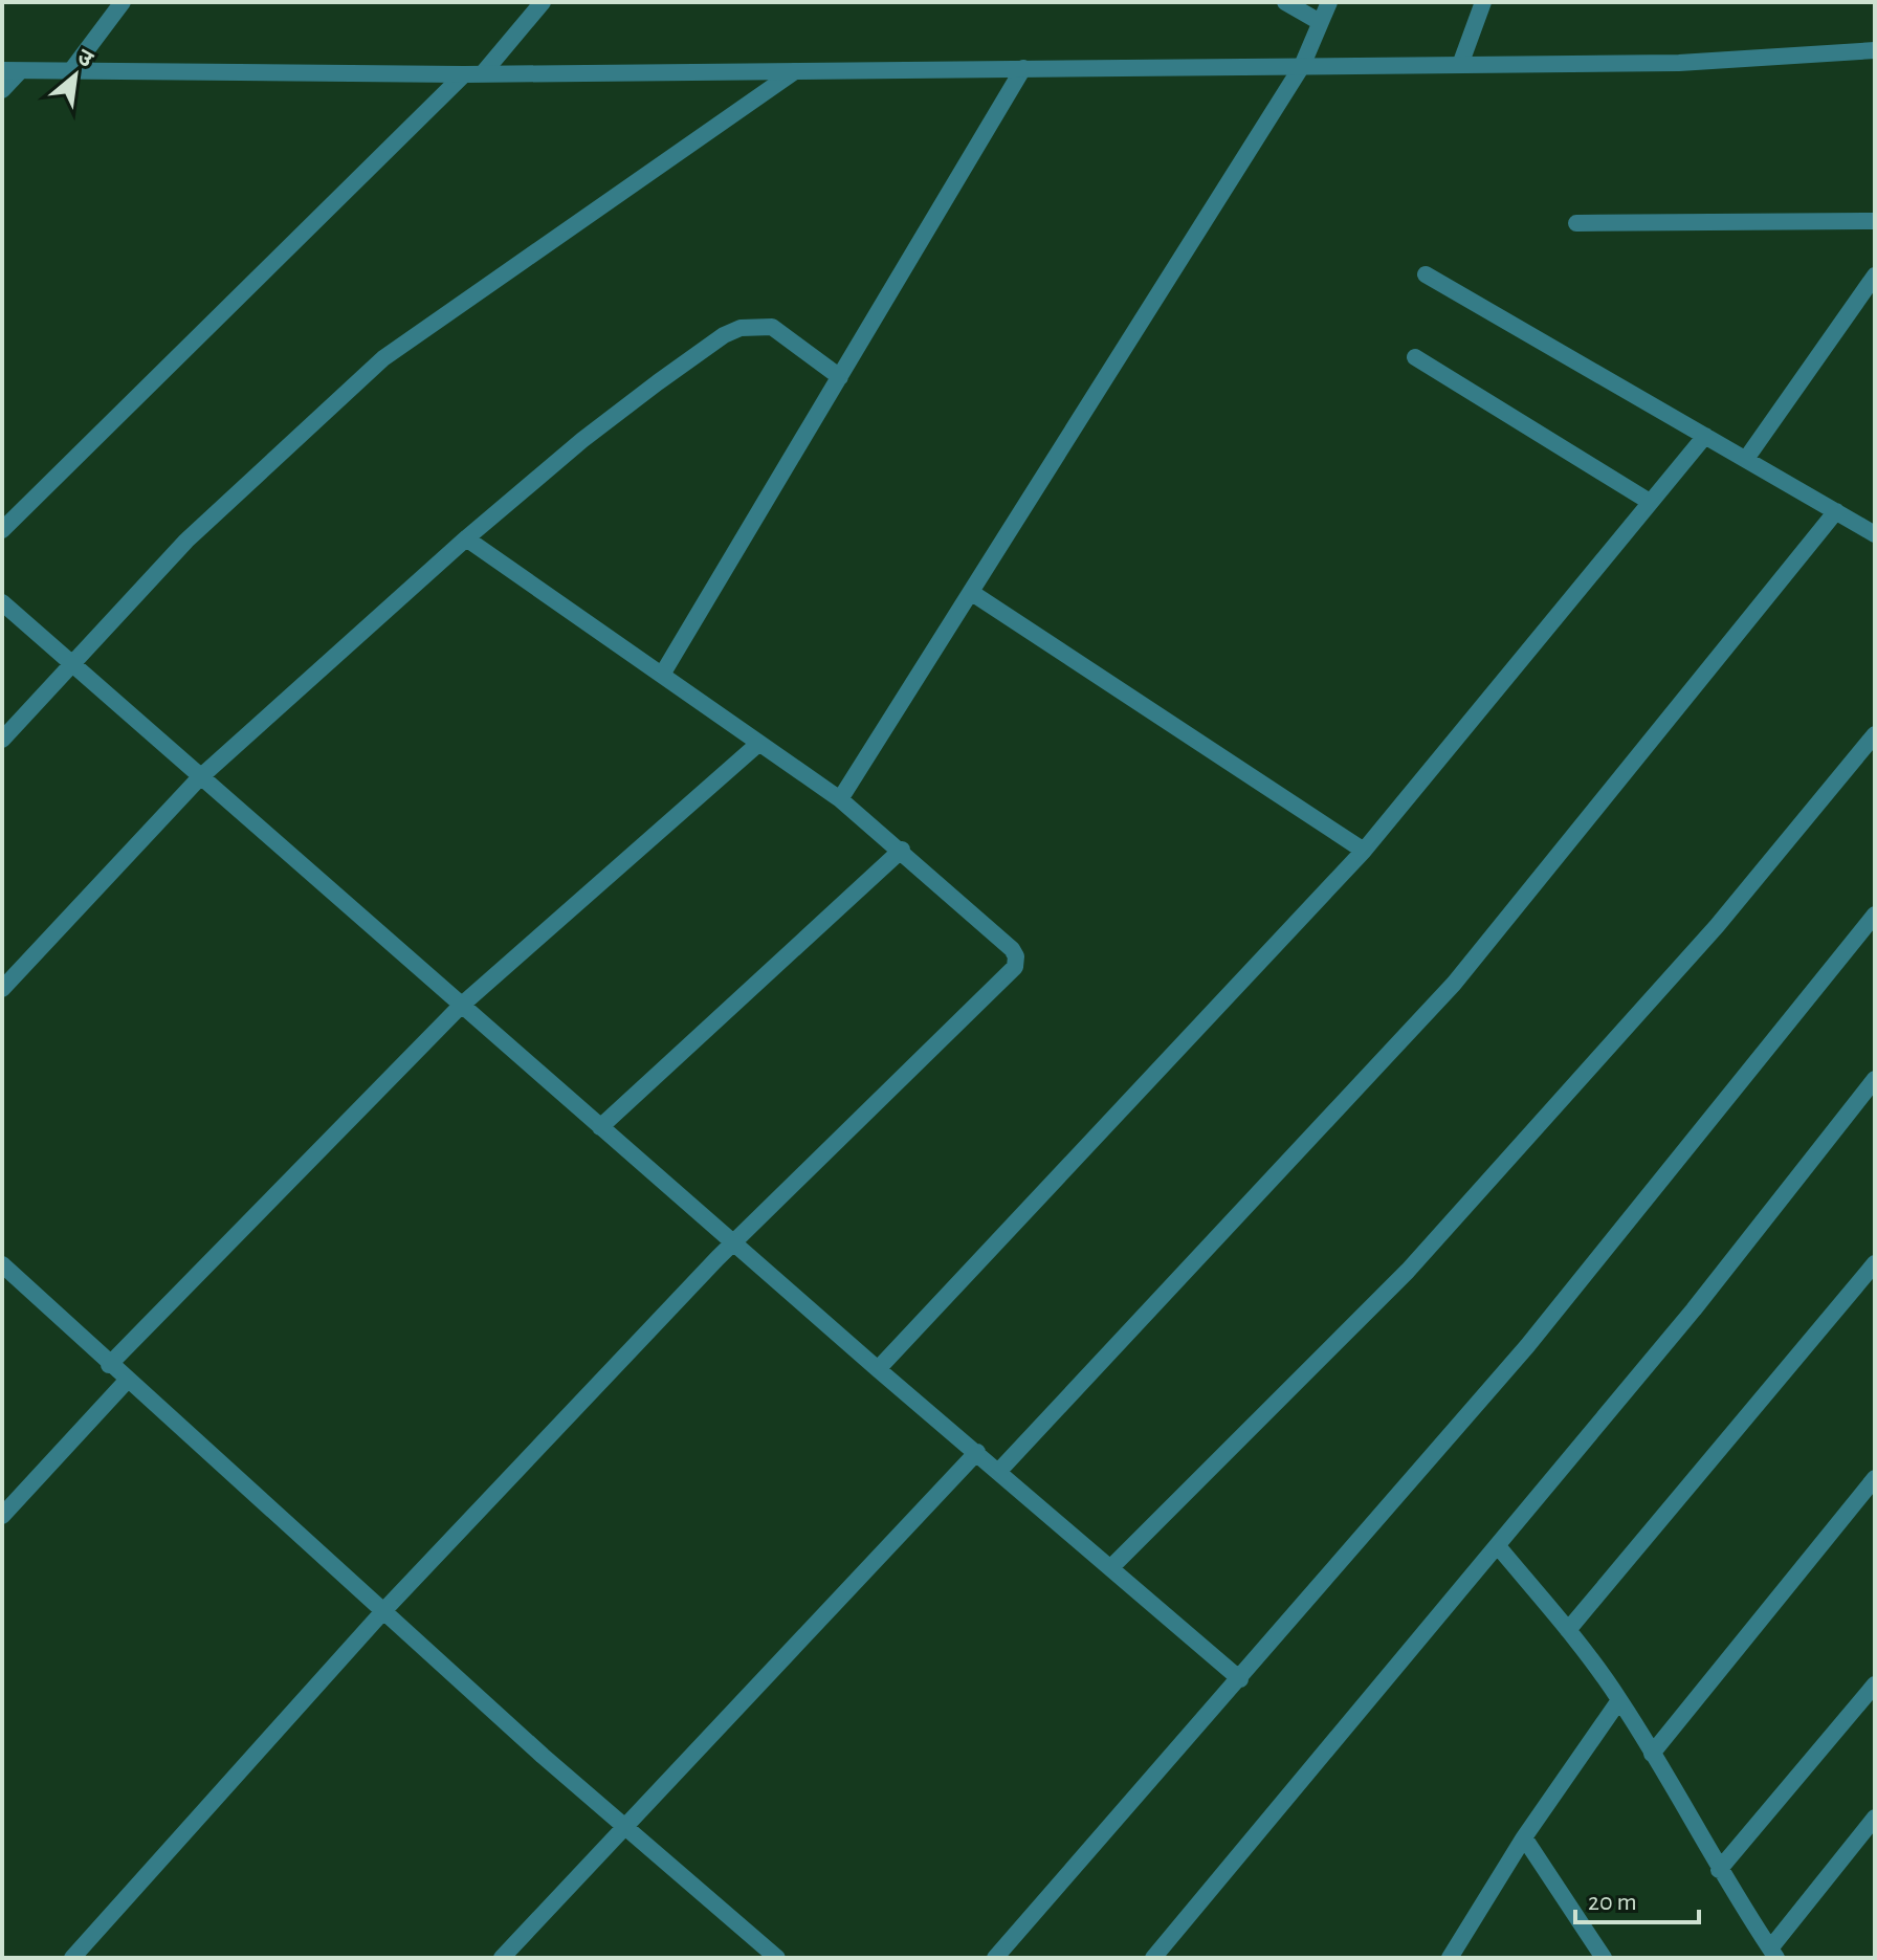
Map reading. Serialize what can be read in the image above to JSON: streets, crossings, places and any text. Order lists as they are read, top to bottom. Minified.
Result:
{"scale_bar":"20 m","north":"top right"}
